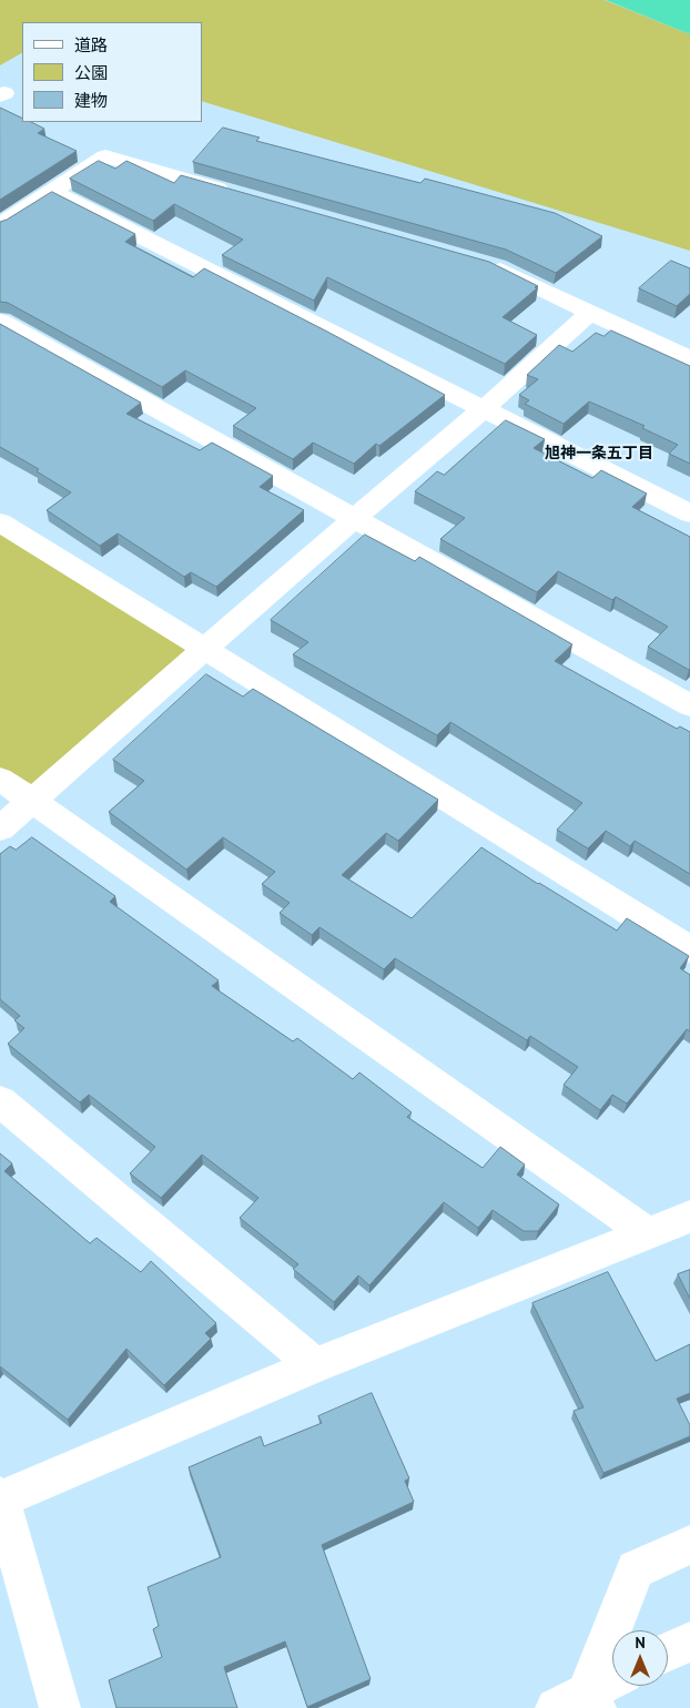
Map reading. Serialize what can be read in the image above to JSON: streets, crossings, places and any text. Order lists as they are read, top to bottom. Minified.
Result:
{"districts":["旭神一条五丁目"],"legend":["道路","公園","建物"],"north":"top"}
